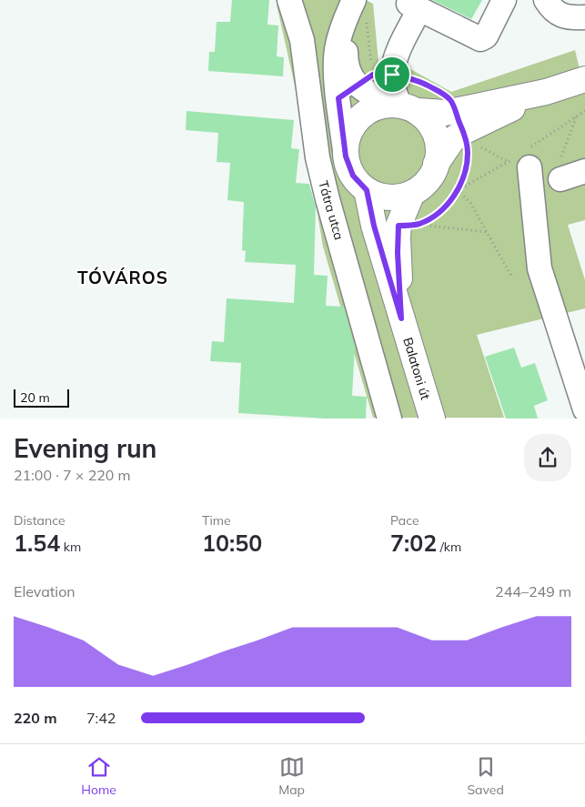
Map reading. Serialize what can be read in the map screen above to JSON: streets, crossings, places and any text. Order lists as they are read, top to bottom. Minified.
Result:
{"streets":{"main road":["Balatoni út"],"street":["Tátra utca"]},"districts":["TÓVÁROS"],"scale_bar":"20 m","page":{"scale":"20 m","heading":["Evening run","21:00 · 7 × 220 m"],"stats":[["Distance","1.54 km"],["Time","10:50"],["Pace","7:02 /km"]],"chart":["Elevation","244–249 m"],"list":[{"name":"220 m","note":"7:42"}],"tabs":["Home","Map","Saved"]}}
